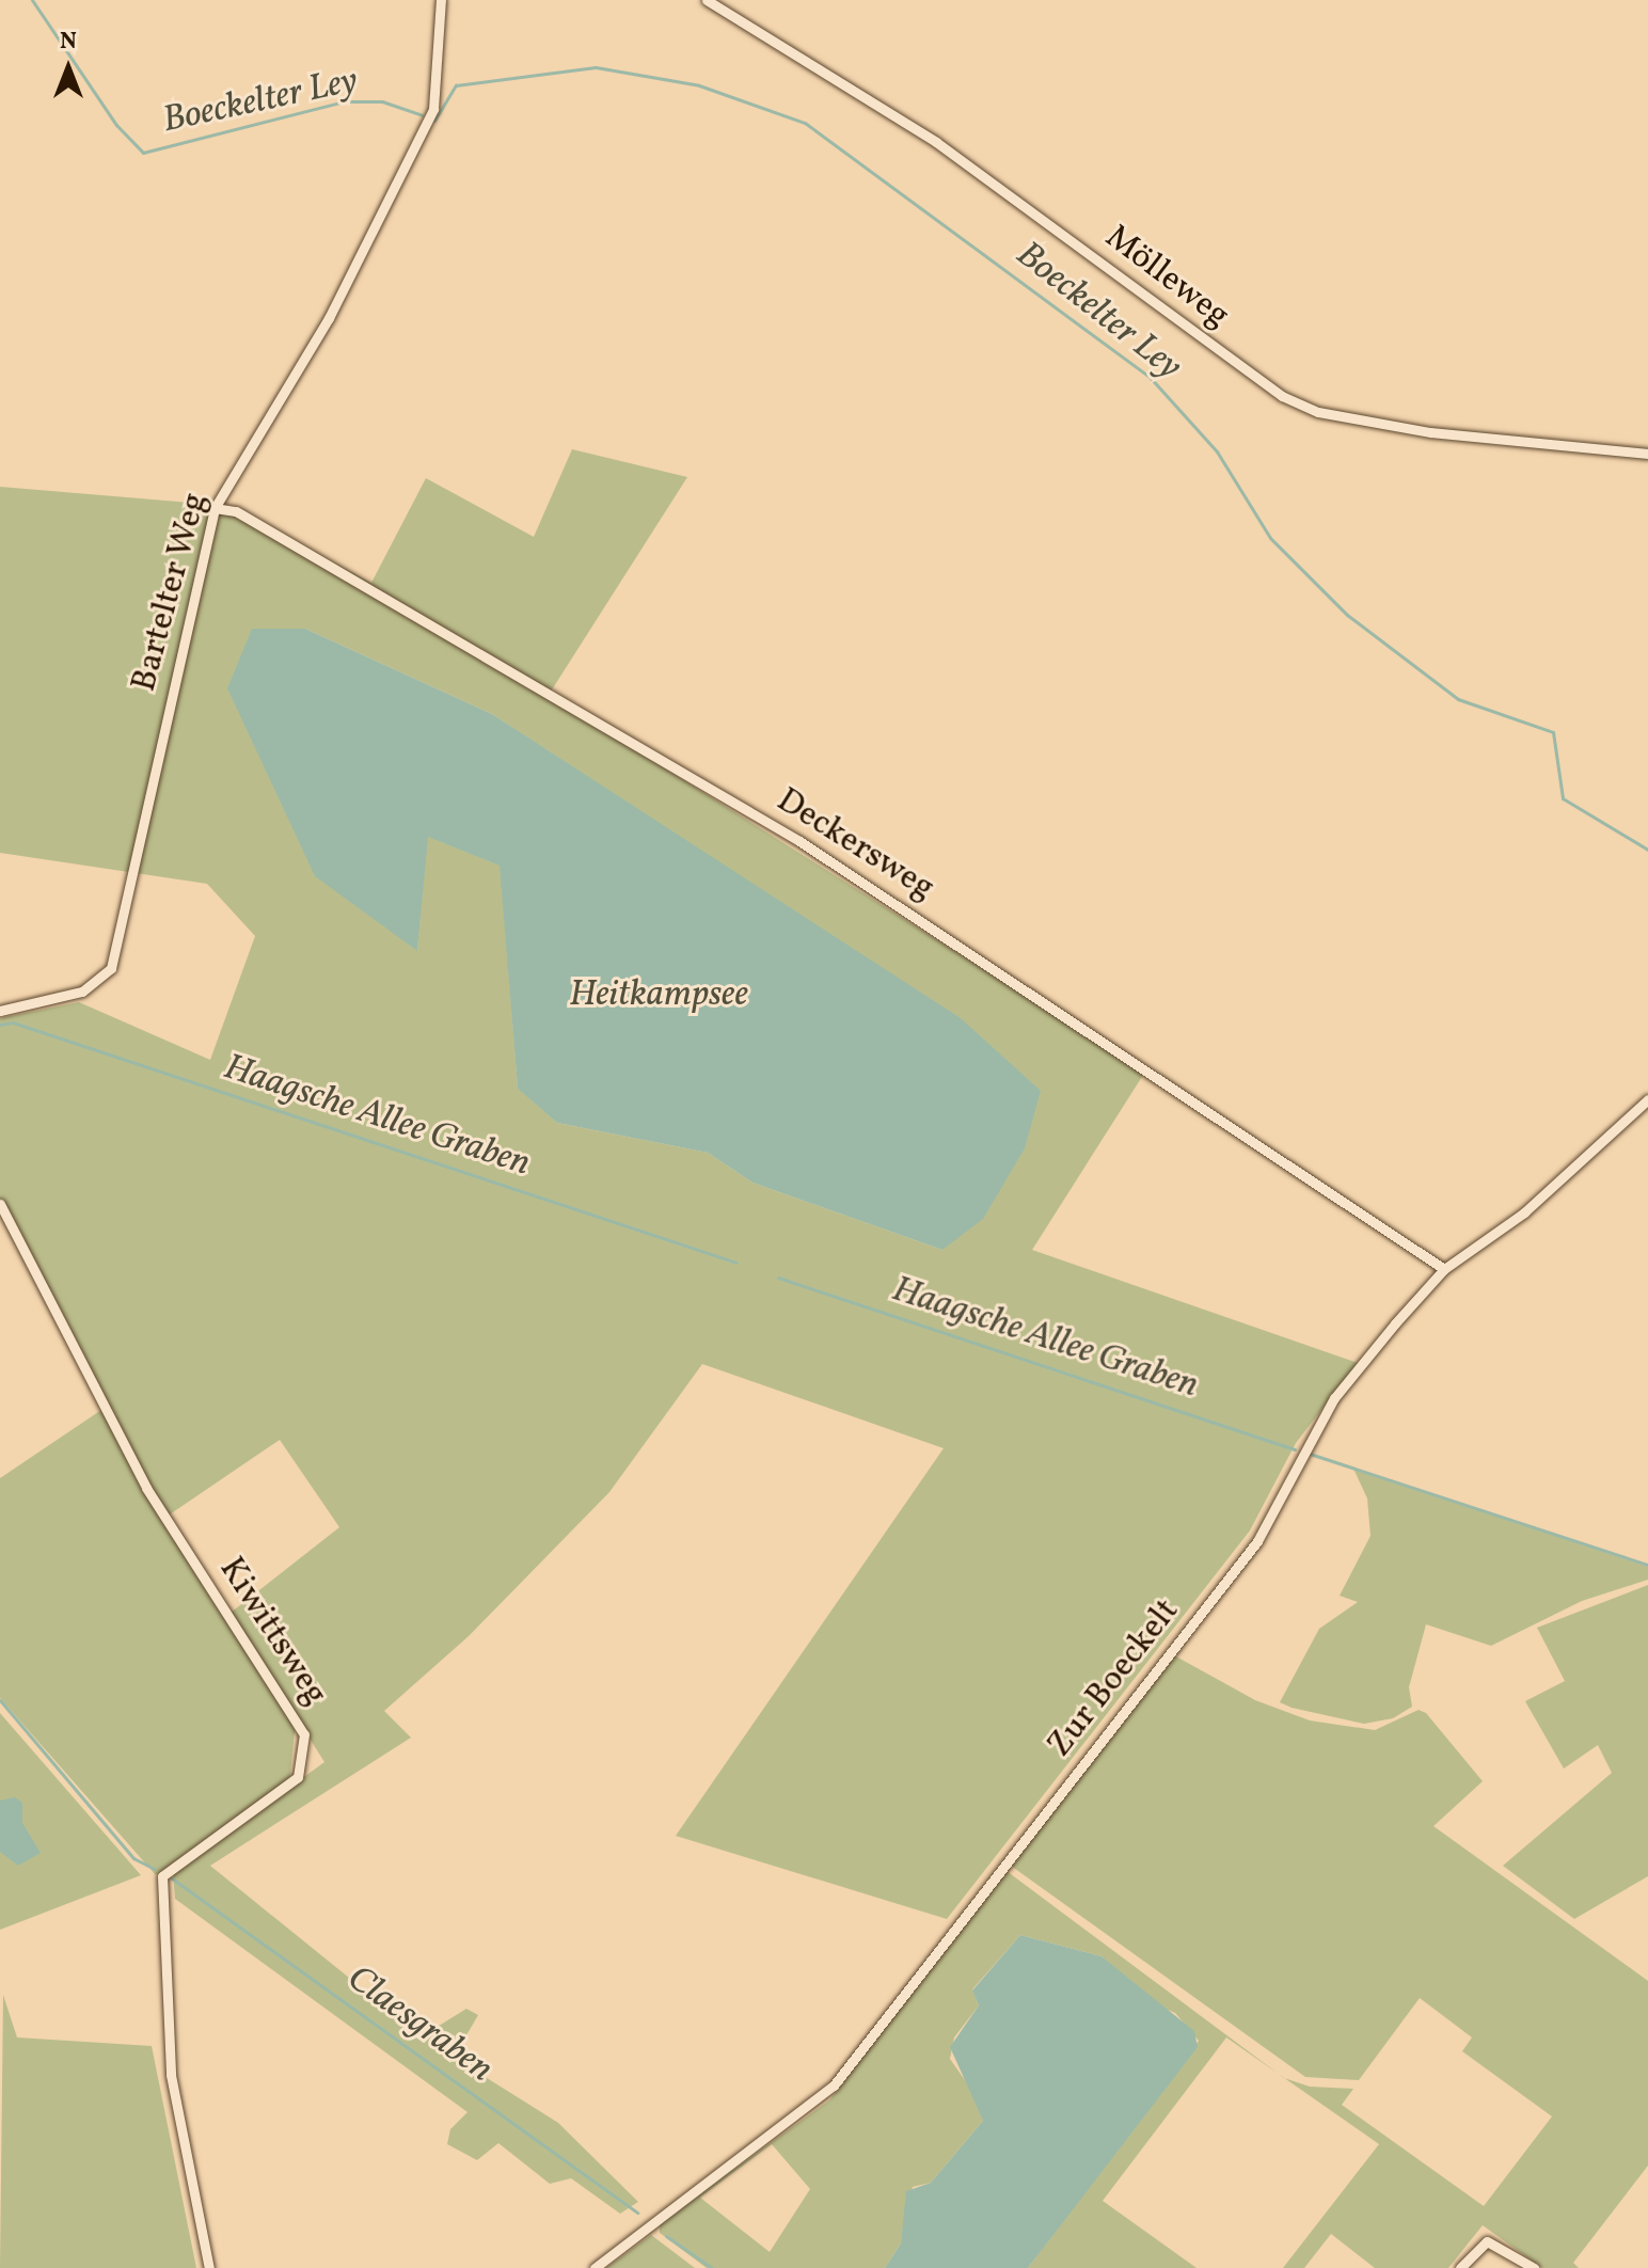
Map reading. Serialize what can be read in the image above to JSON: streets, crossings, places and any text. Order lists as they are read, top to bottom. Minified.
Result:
{"streets":{"street":["Mölleweg","Bartelter Weg","Deckersweg","Kiwittsweg","Zur Boeckelt"]},"crossings":[["Bartelter Weg","Deckersweg"],["Deckersweg","Zur Boeckelt"]],"water":["Boeckelter Ley","Heitkampsee","Haagsche Allee Graben","Claesgraben"],"north":"top"}
